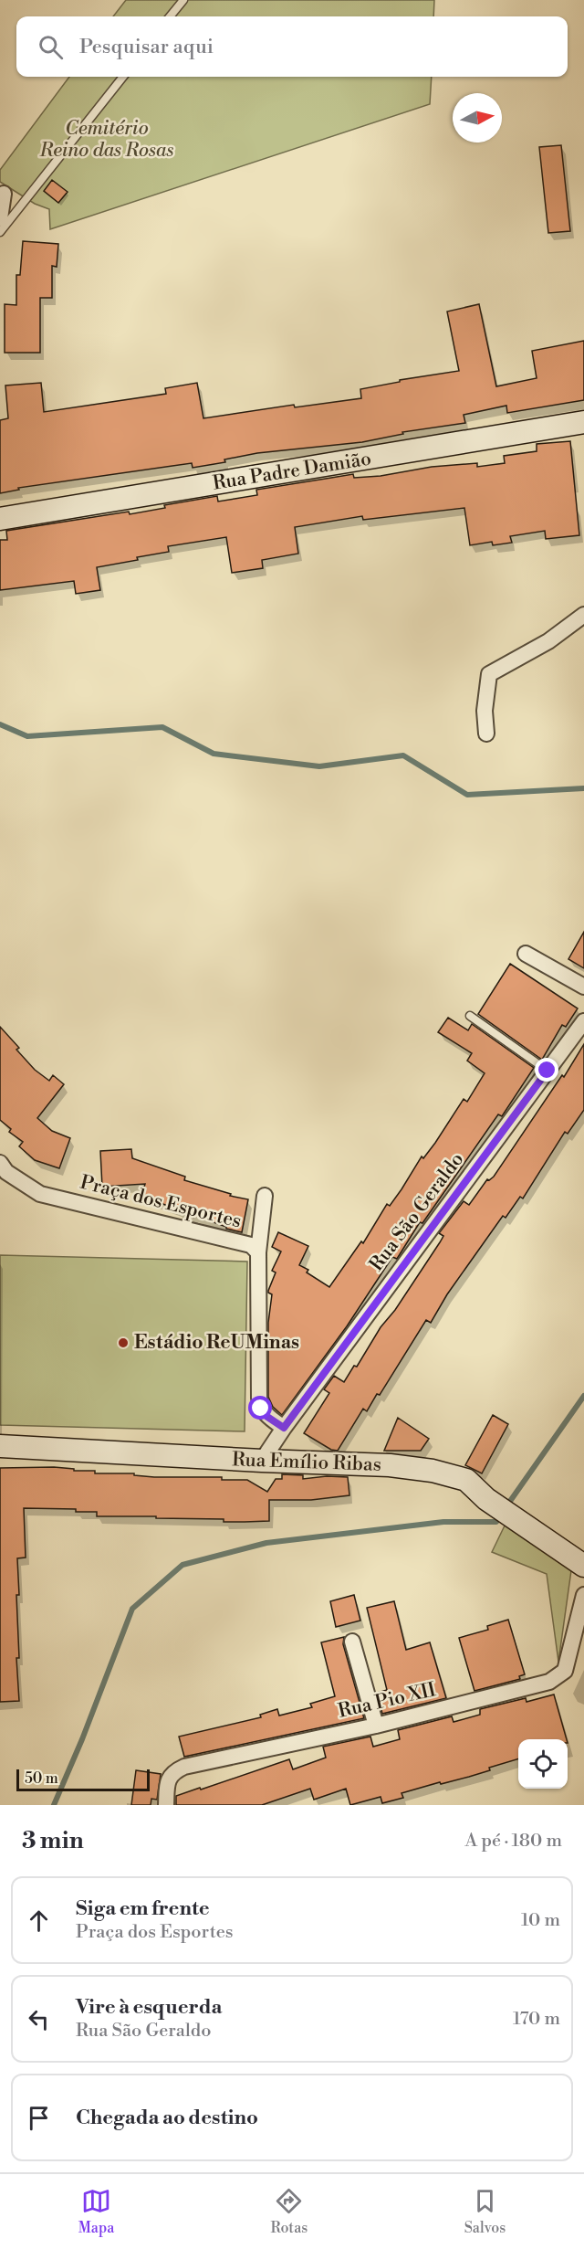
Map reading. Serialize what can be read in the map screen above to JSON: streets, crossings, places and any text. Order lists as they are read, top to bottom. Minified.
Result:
{"streets":{"street":["Rua Padre Damião","Praça dos Esportes","Rua São Geraldo","Rua Emílio Ribas","Rua Pio XII"]},"crossings":[["Praça dos Esportes","Rua São Geraldo"]],"parks":["Cemitério Reino das Rosas"],"places":["Estádio ReUMinas"],"scale_bar":"50 m","north":"right","page":{"search":"Pesquisar aqui","scale":"50 m","heading":["3 min","A pé · 180 m"],"list":[["Siga em frente","Praça dos Esportes","10 m"],["Vire à esquerda","Rua São Geraldo","170 m"],"Chegada ao destino"],"nav":["Mapa","Rotas","Salvos"]}}
